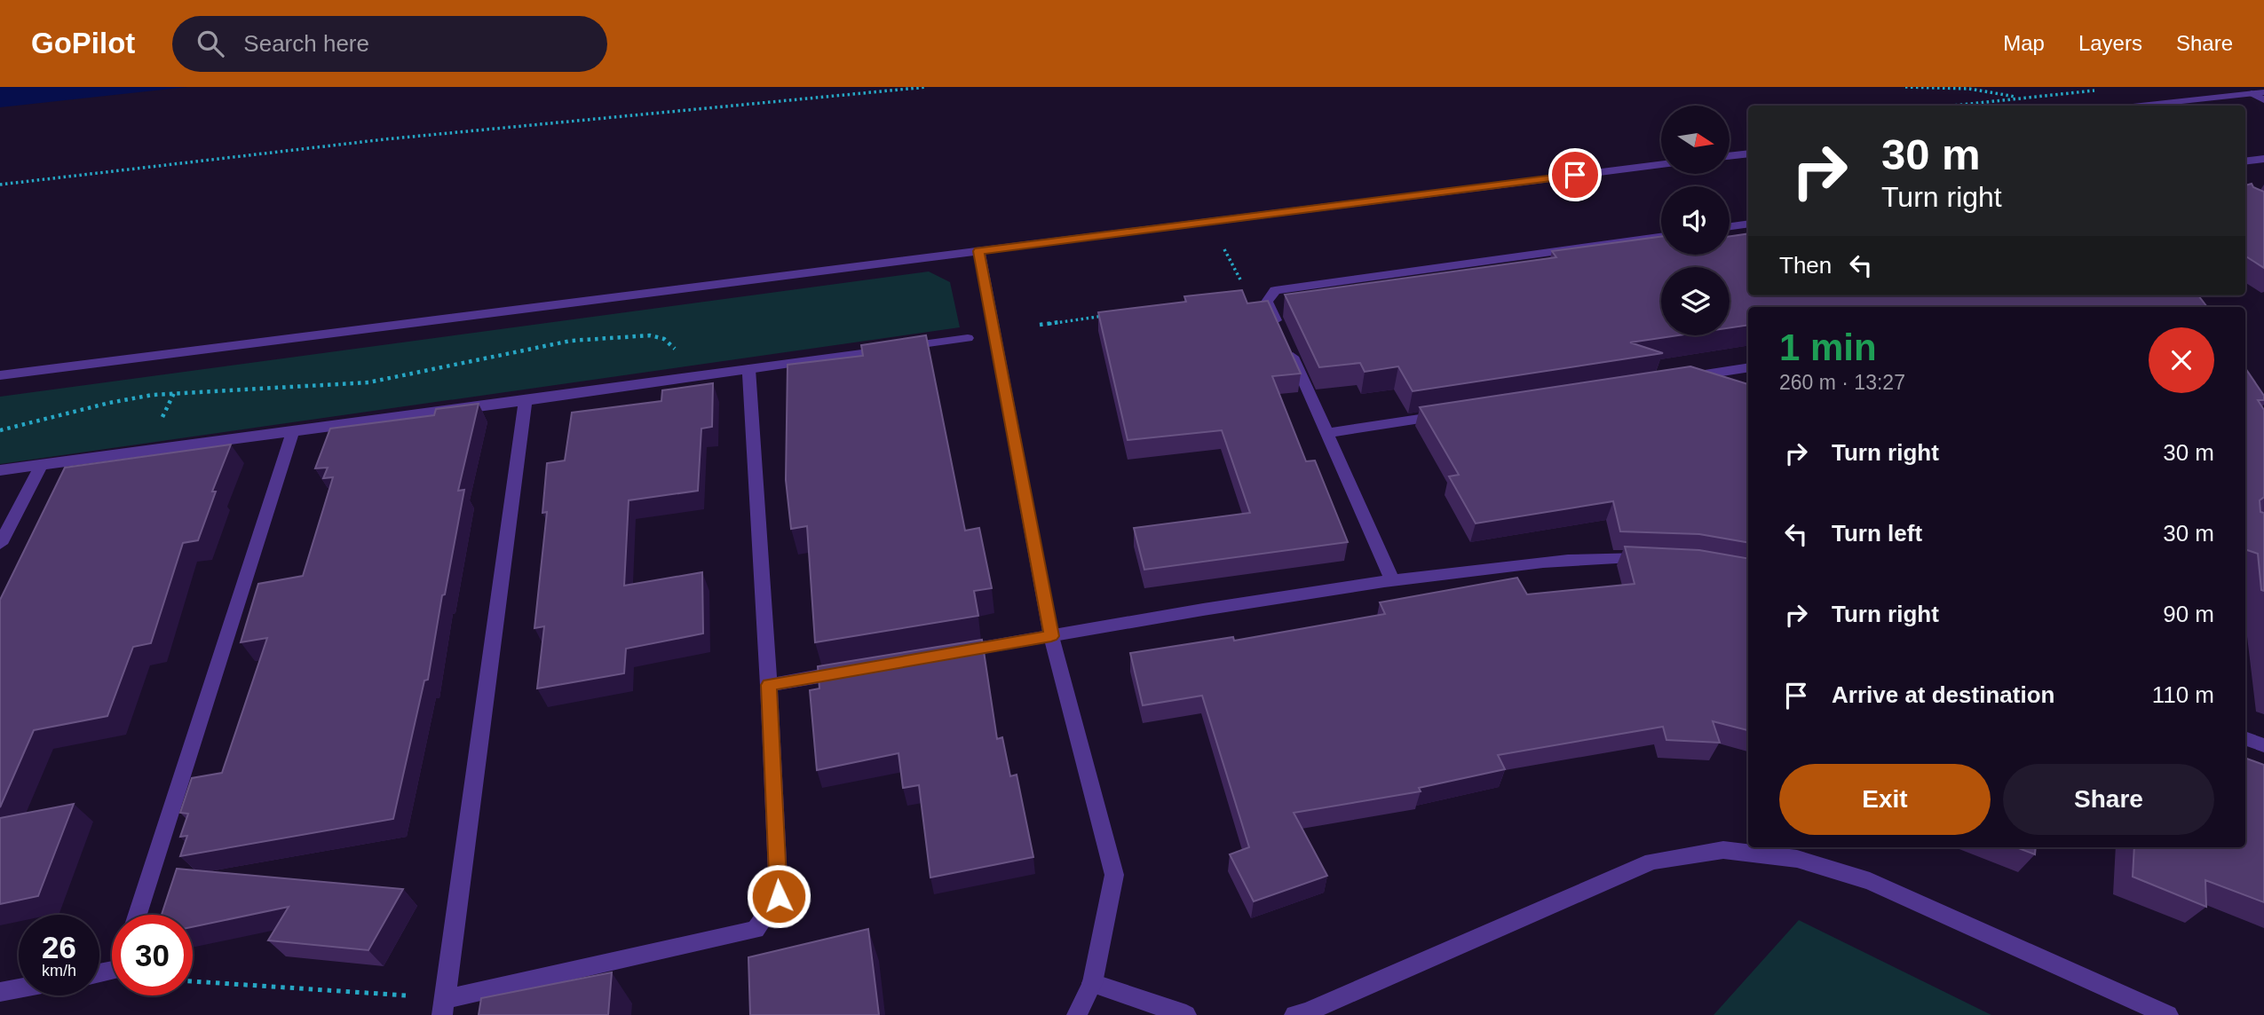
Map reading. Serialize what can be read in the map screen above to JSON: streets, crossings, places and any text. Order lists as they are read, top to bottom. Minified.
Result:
{"north":"right","page":{"header":"GoPilot","search":"Search here","nav":["Map","Layers","Share"],"turn":["30 m","Turn right"],"then":"Then","heading":["1 min","260 m · 13:27"],"list":[{"name":"Turn right","value":"30 m"},{"name":"Turn left","value":"30 m"},{"name":"Turn right","value":"90 m"},{"name":"Arrive at destination","value":"110 m"}],"buttons":["Exit","Share"],"speed":"26 km/h","limit":"30"}}
